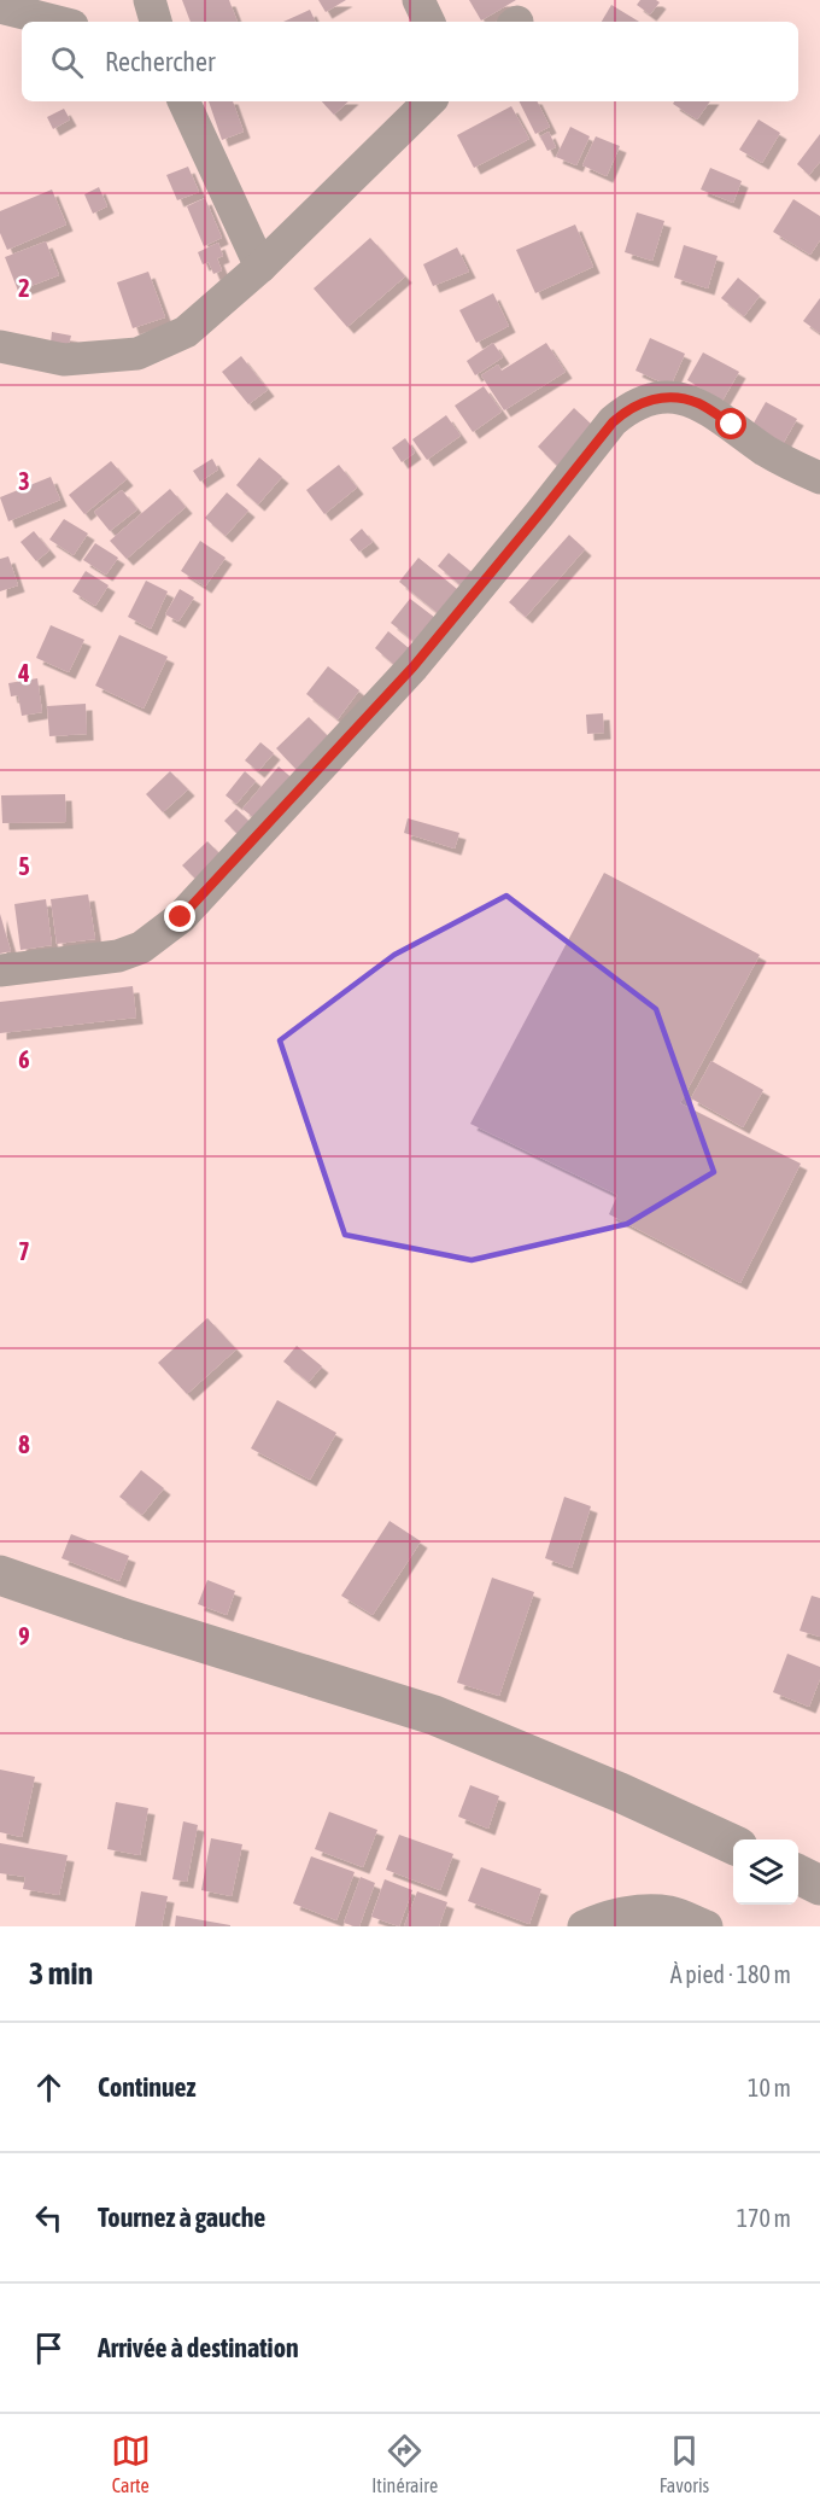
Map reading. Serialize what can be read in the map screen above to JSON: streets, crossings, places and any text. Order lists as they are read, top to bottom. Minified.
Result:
{"page":{"search":"Rechercher","heading":["3 min","À pied · 180 m"],"list":[["Continuez","10 m"],["Tournez à gauche","170 m"],"Arrivée à destination"],"nav":["Carte","Itinéraire","Favoris"]},"grid":{"rows":["2","3","4","5","6","7","8","9"]}}
